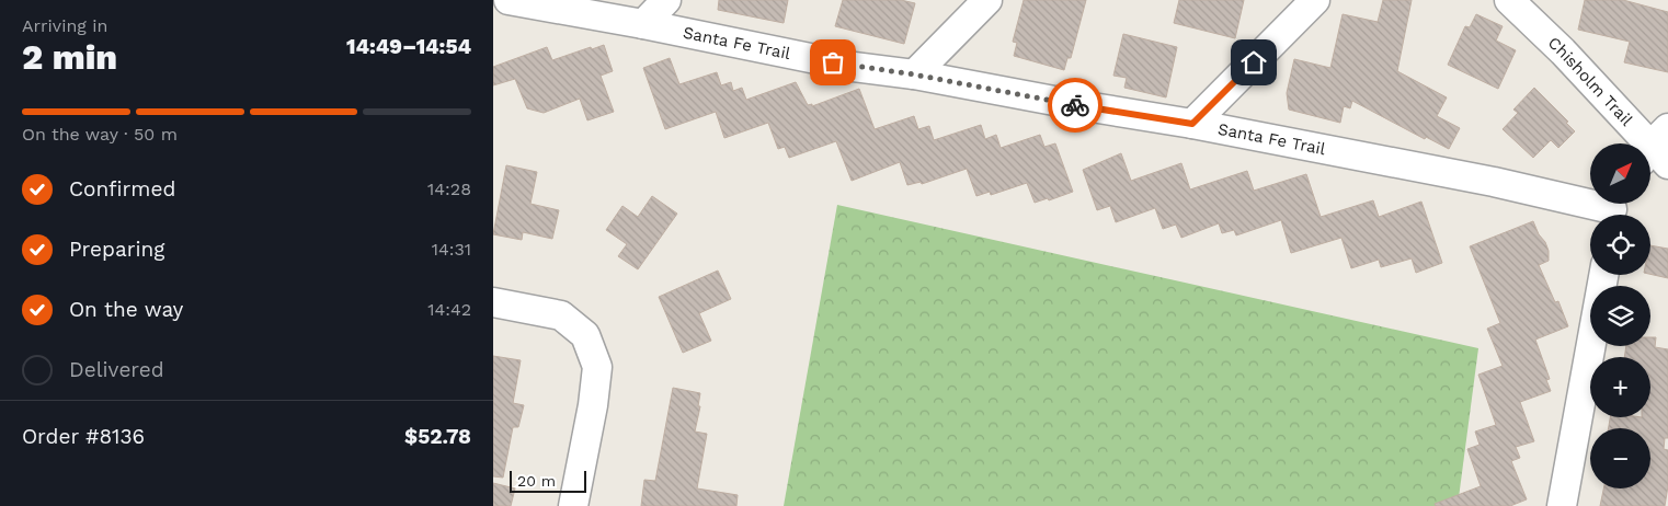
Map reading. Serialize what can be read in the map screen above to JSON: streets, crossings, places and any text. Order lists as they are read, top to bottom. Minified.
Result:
{"streets":{"street":["Santa Fe Trail","Chisholm Trail"]},"scale_bar":"20 m","north":"top right","page":{"heading":["2 min","Arriving in","14:49–14:54"],"panel":["Order #8136","$52.78"],"bar":"On the way · 50 m","map_buttons":["+","−"],"list":[["Confirmed","14:28"],["Preparing","14:31"],["On the way","14:42"],"Delivered"],"scale":"20 m"}}
